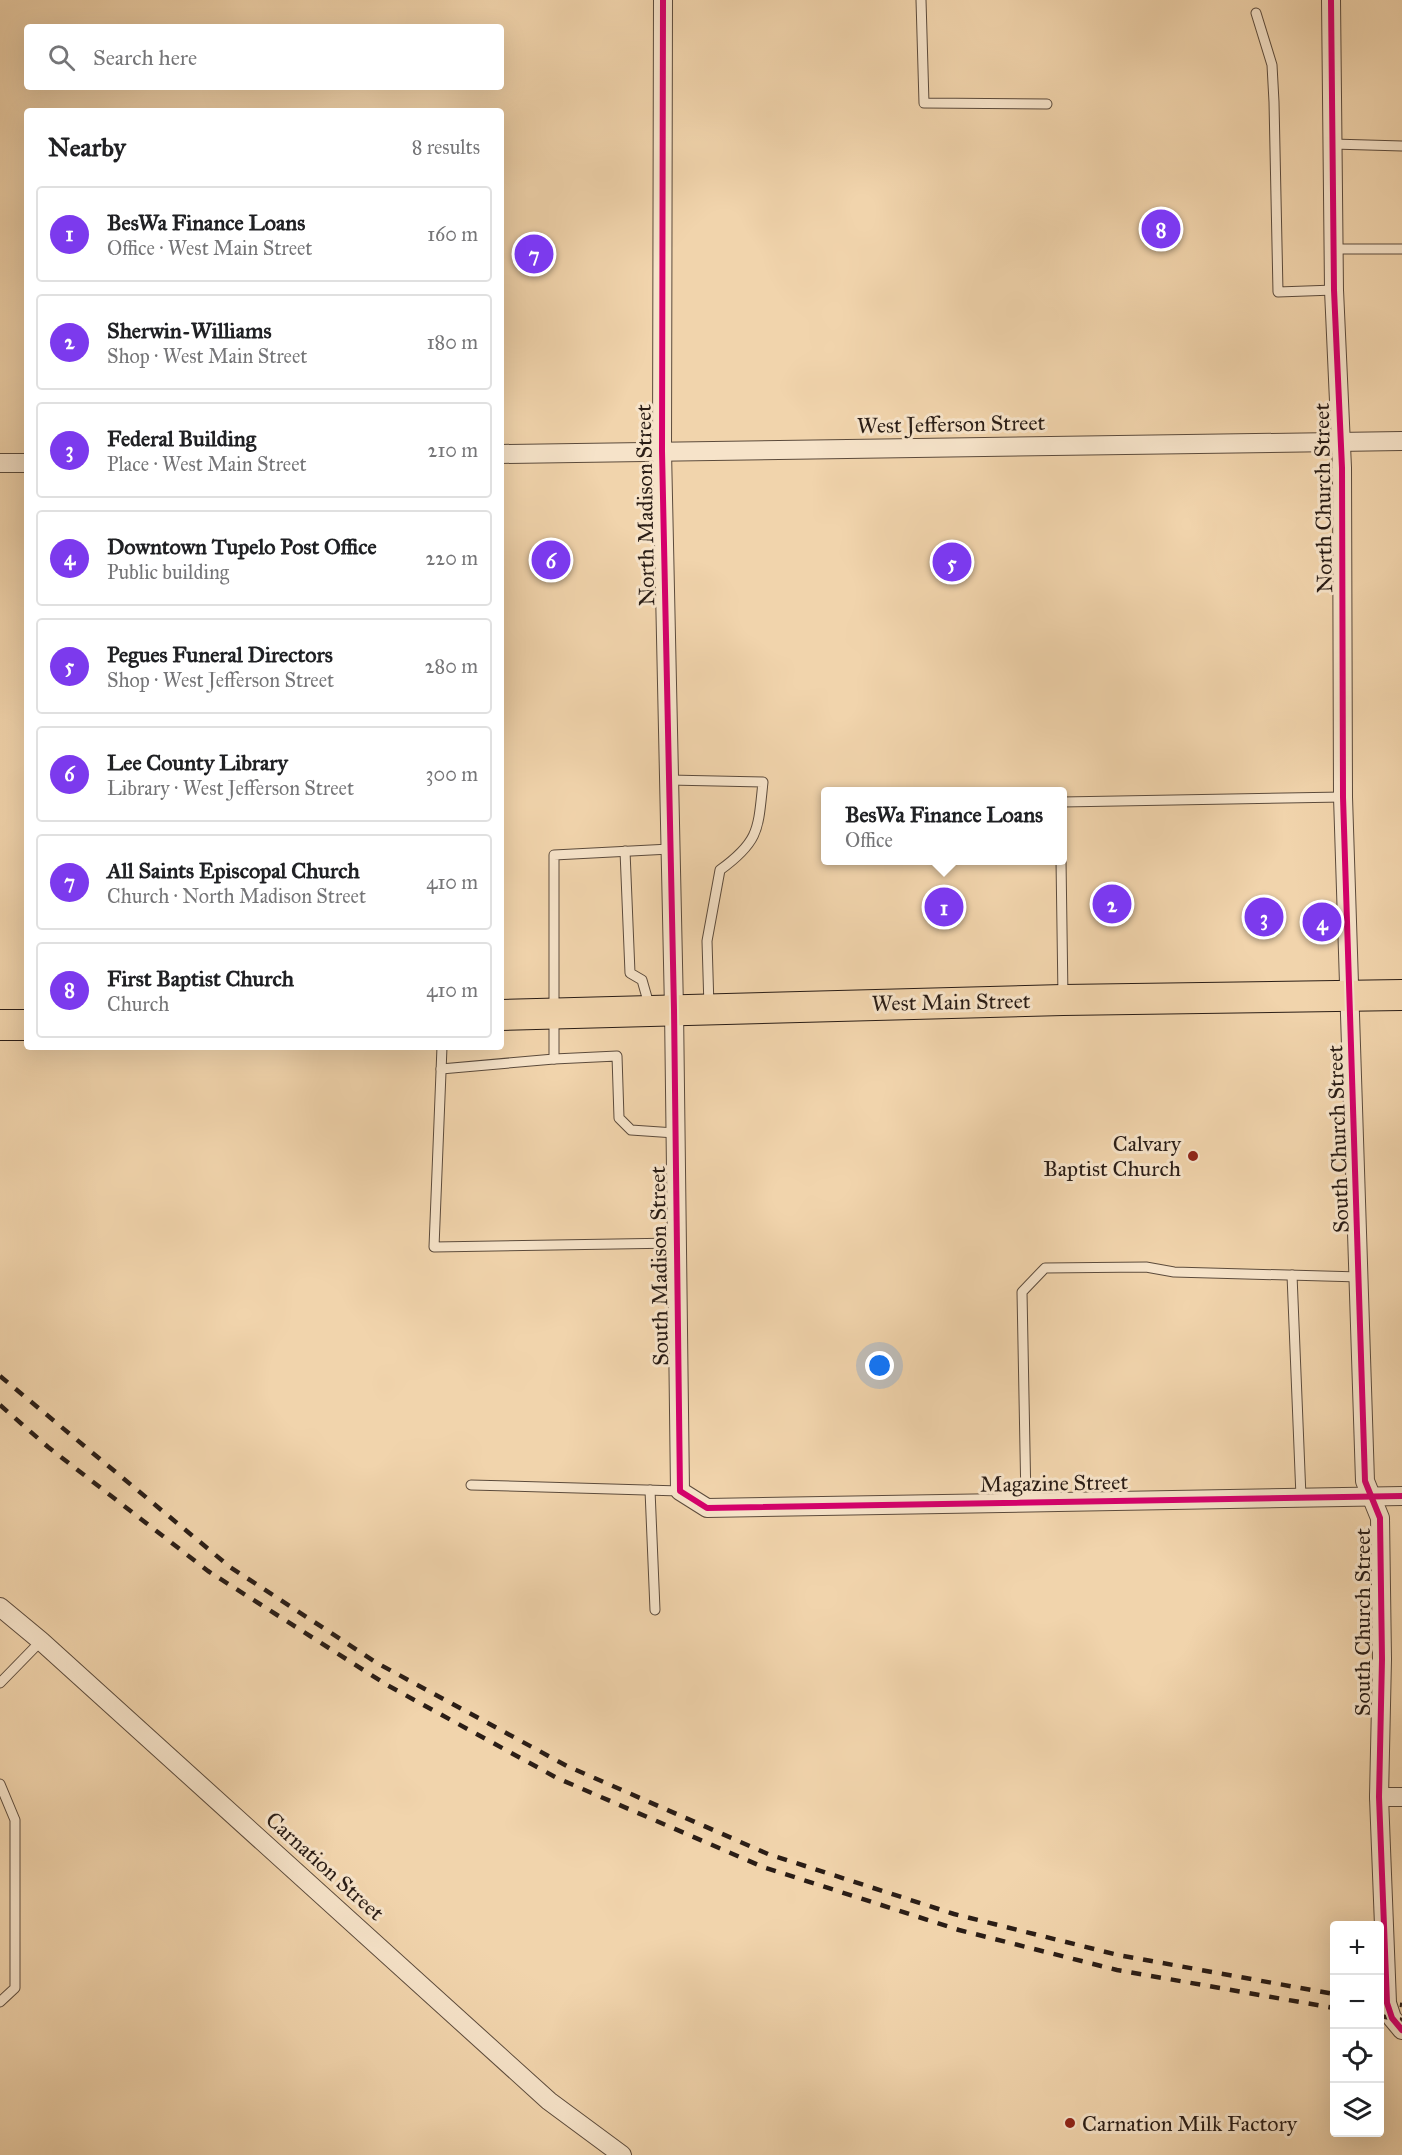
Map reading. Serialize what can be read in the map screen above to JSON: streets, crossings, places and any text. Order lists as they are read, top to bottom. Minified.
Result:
{"streets":{"main road":["West Main Street"],"street":["West Jefferson Street","North Church Street","North Madison Street","South Church Street","South Madison Street","Magazine Street","Carnation Street"]},"crossings":[["West Jefferson Street","North Church Street"],["West Jefferson Street","North Madison Street"],["North Church Street","West Main Street"],["North Church Street","South Church Street"],["North Madison Street","West Main Street"],["North Madison Street","South Madison Street"],["West Main Street","South Church Street"],["West Main Street","South Madison Street"],["South Church Street","Magazine Street"],["South Madison Street","Magazine Street"]],"places":["Calvary Baptist Church","Carnation Milk Factory"],"page":{"search":"Search here","heading":["Nearby","8 results"],"list":[{"mark":"1","name":"BesWa Finance Loans","note":"Office · West Main Street","value":"160 m"},{"mark":"2","name":"Sherwin-Williams","note":"Shop · West Main Street","value":"180 m"},{"mark":"3","name":"Federal Building","note":"Place · West Main Street","value":"210 m"},{"mark":"4","name":"Downtown Tupelo Post Office","note":"Public building","value":"220 m"},{"mark":"5","name":"Pegues Funeral Directors","note":"Shop · West Jefferson Street","value":"280 m"},{"mark":"6","name":"Lee County Library","note":"Library · West Jefferson Street","value":"300 m"},{"mark":"7","name":"All Saints Episcopal Church","note":"Church · North Madison Street","value":"410 m"},{"mark":"8","name":"First Baptist Church","note":"Church","value":"410 m"}],"pins":["8","7","6","5","2","1","3","4"],"popup":["BesWa Finance Loans","Office"],"map_buttons":["+","−"]}}
